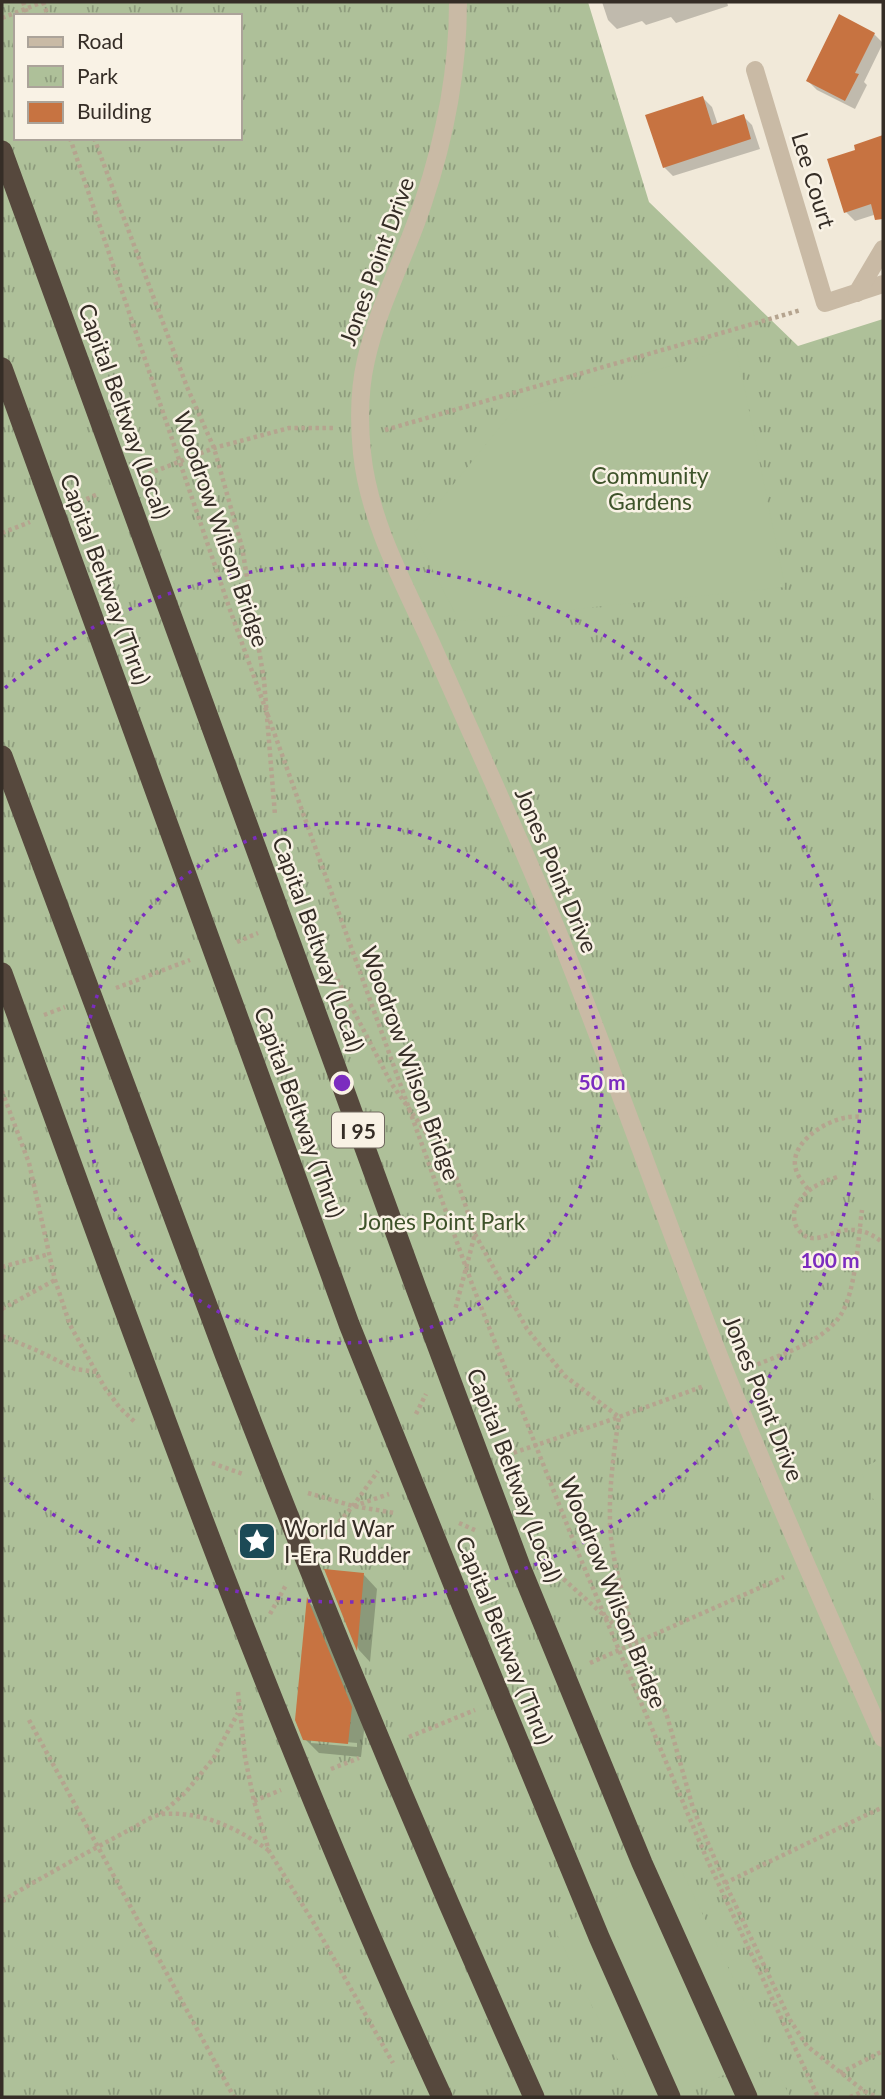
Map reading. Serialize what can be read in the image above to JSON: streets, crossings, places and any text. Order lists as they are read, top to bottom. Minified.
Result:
{"streets":{"highway":["Capital Beltway (Local)","Capital Beltway (Thru)","I 95"],"street":["Lee Court","Jones Point Drive"],"path":["Woodrow Wilson Bridge"]},"parks":["Community Gardens","Jones Point Park"],"places":{"place":["World War I-Era Rudder"]},"legend":["Road","Park","Building"],"rings":["50 m","100 m"]}
